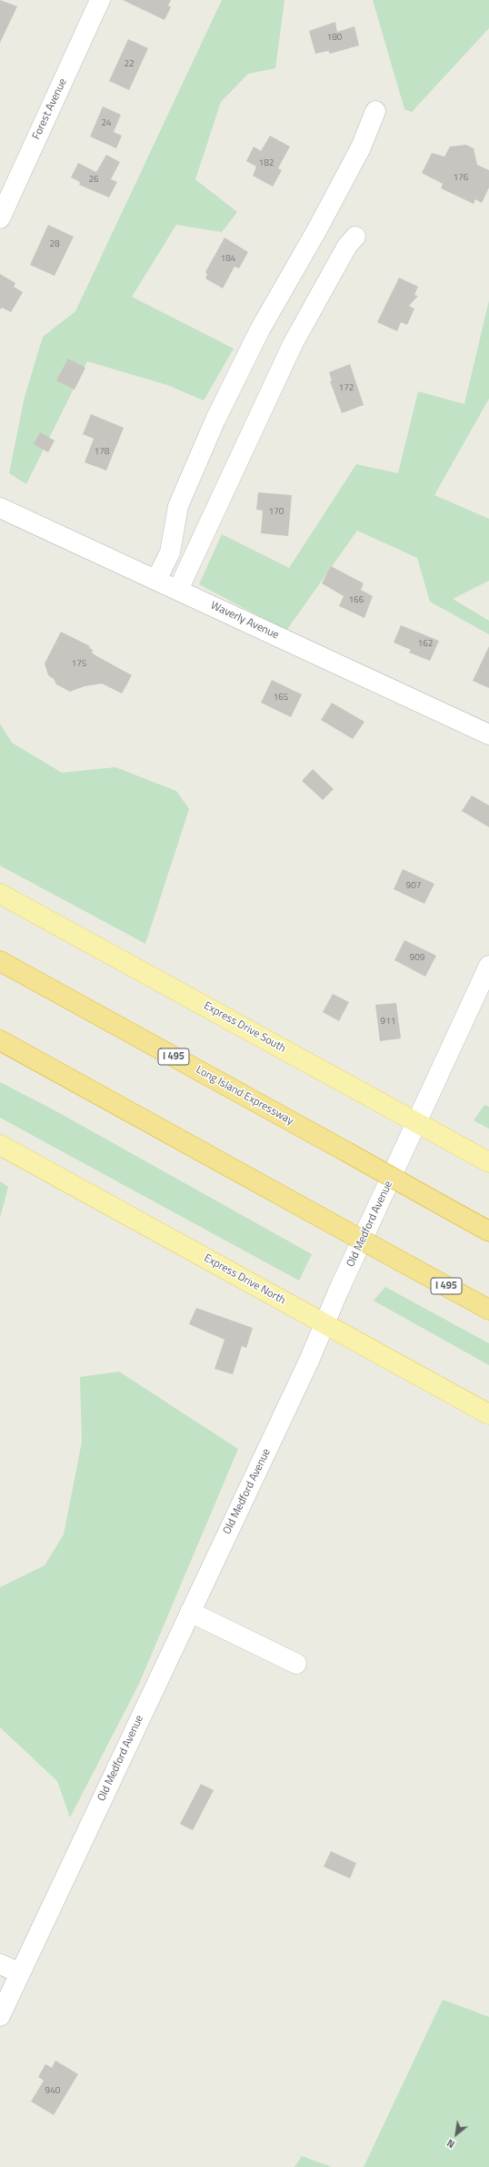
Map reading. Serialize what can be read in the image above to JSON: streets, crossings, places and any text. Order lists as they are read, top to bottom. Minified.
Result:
{"streets":{"highway":["I 495","Long Island Expressway"],"main road":["Express Drive South","Express Drive North"],"street":["Forest Avenue","Waverly Avenue","Old Medford Avenue"]},"crossings":[["Express Drive South","Old Medford Avenue"],["Old Medford Avenue","Express Drive North"]],"house_numbers":["180","22","24","182","176","26","28","184","172","178","170","166","162","175","165","907","909","911","940"],"north":"bottom left"}
